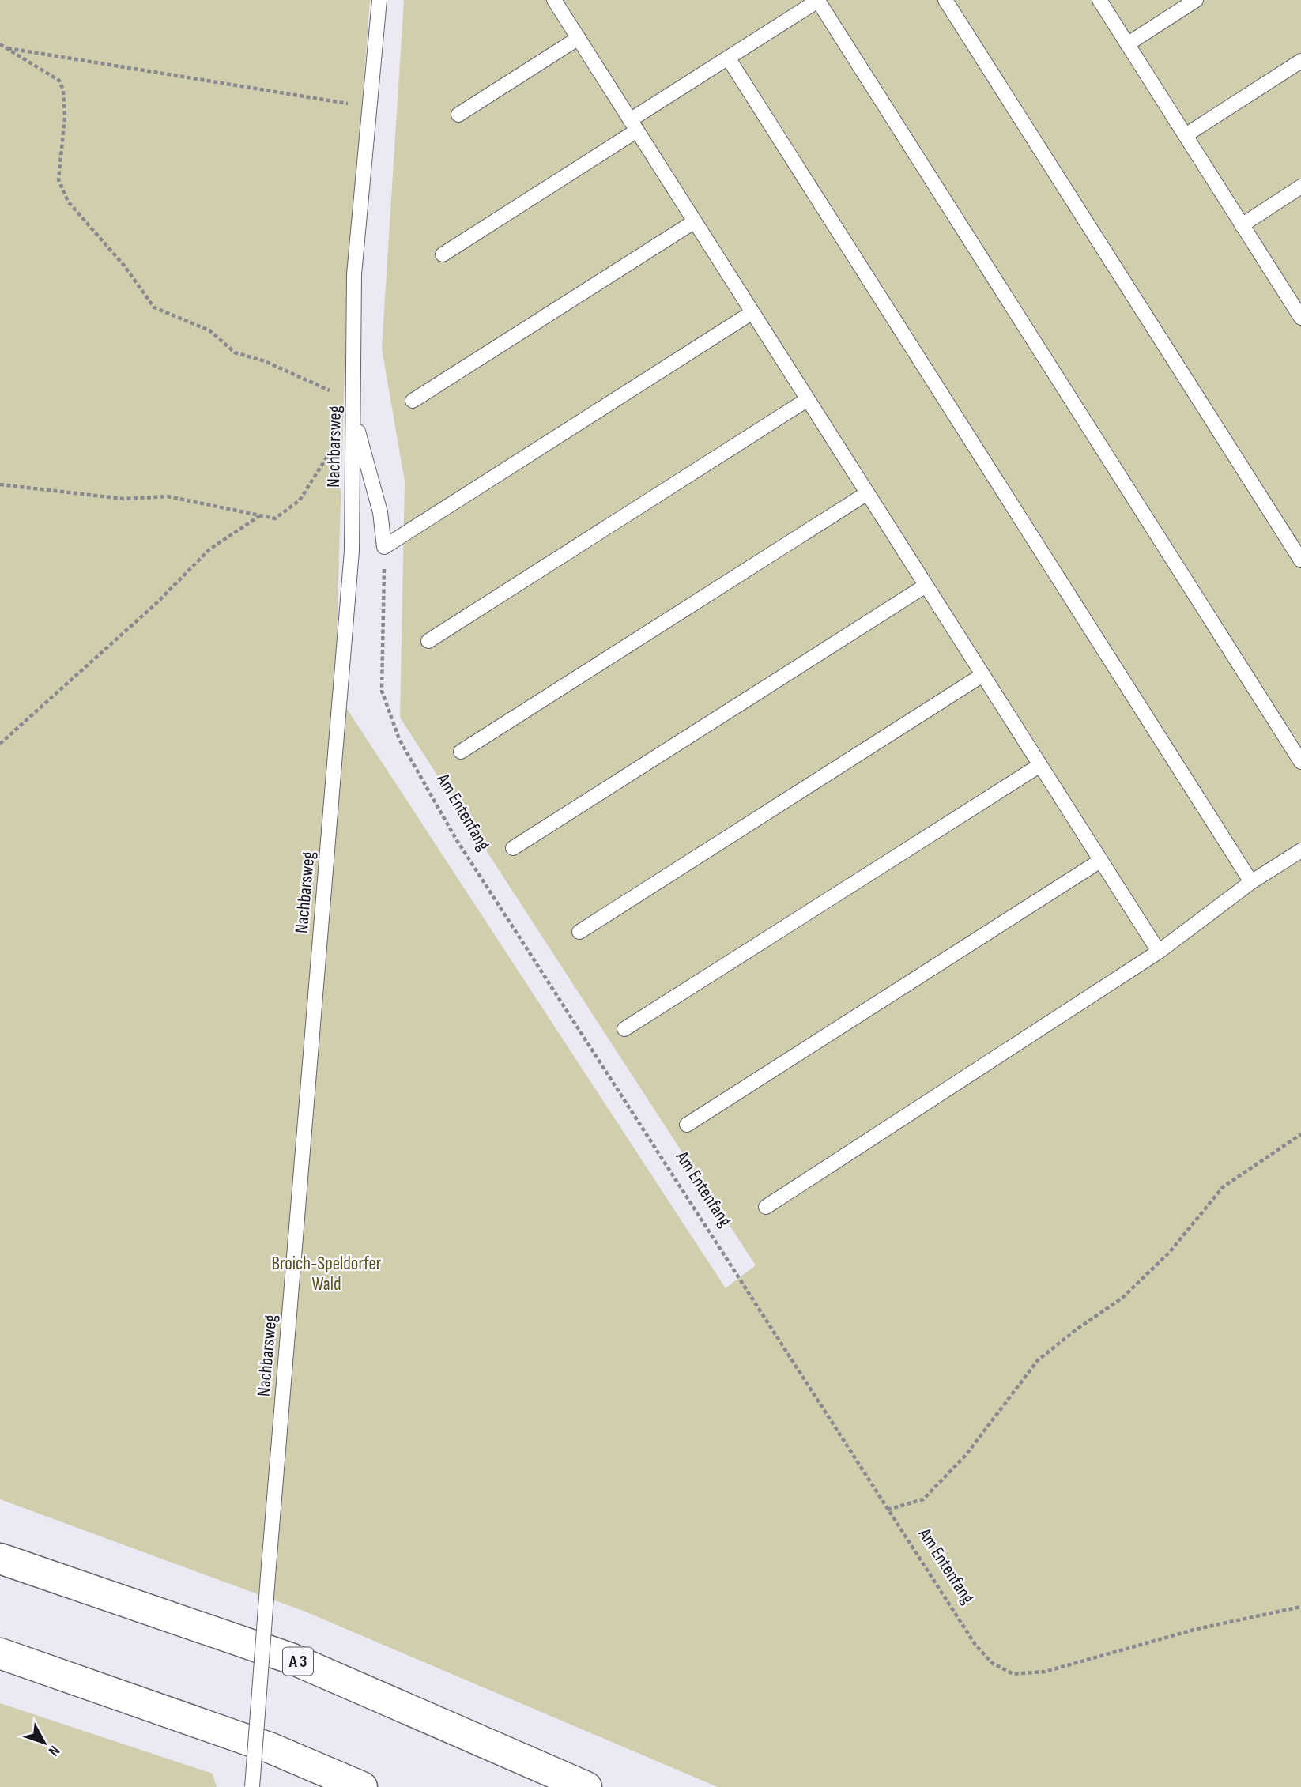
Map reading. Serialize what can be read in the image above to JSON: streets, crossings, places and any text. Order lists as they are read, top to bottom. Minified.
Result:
{"streets":{"highway":["A 3"],"lane":["Nachbarsweg"],"path":["Am Entenfang"]},"parks":["Broich-Speldorfer Wald"],"north":"bottom right"}
